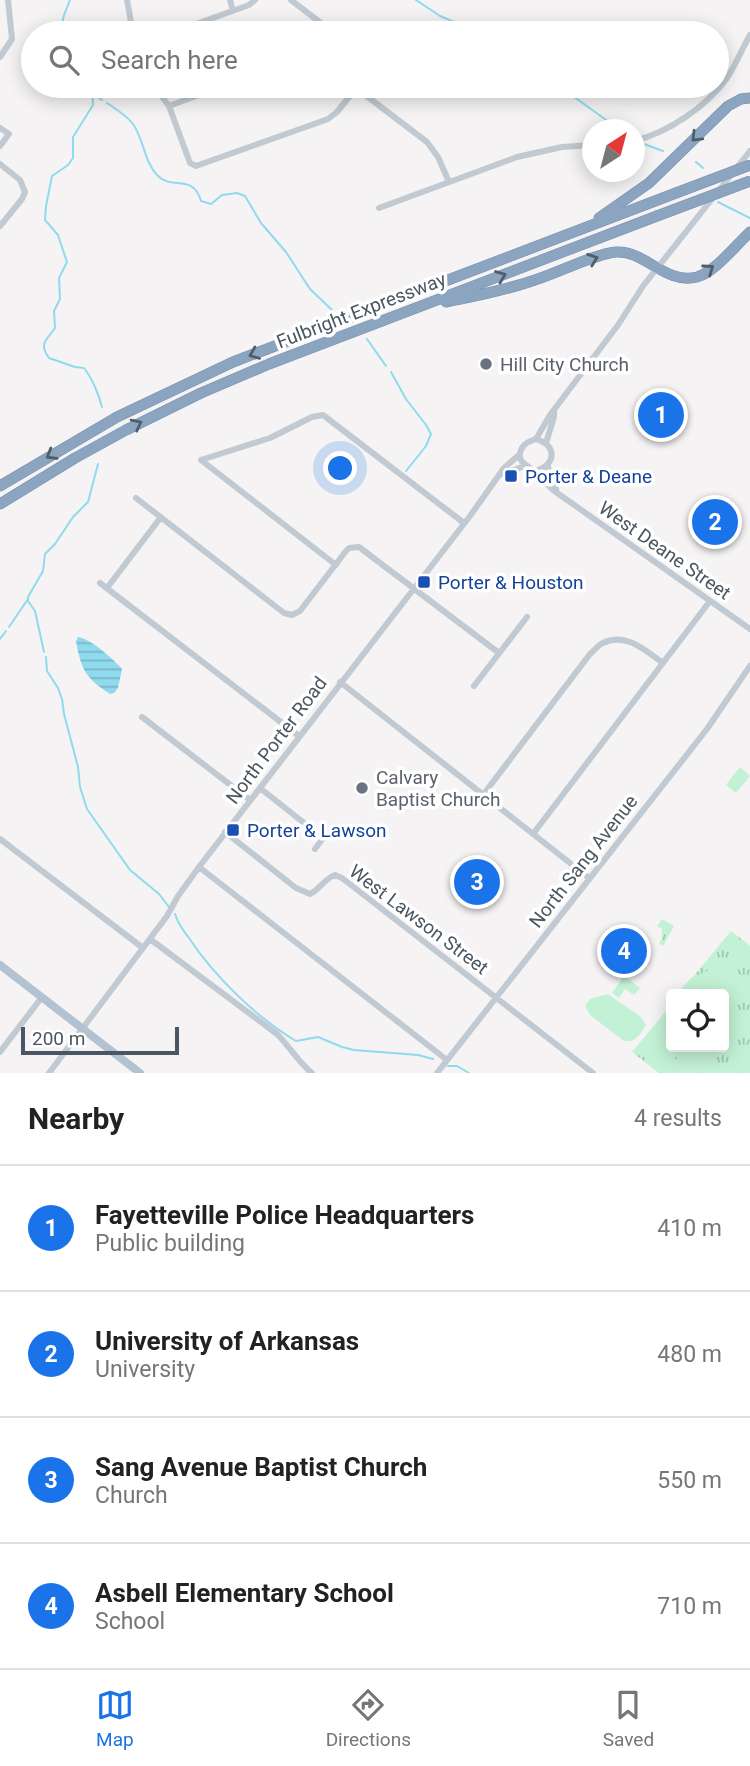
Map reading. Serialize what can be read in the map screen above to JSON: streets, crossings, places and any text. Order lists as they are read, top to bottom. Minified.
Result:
{"streets":{"highway":["Fulbright Expressway"],"street":["West Deane Street","North Porter Road","North Sang Avenue","West Lawson Street"]},"crossings":[["West Deane Street","North Porter Road"],["North Porter Road","West Lawson Street"],["North Sang Avenue","West Lawson Street"]],"places":{"other":["Hill City Church","Calvary Baptist Church"],"transit":["Porter & Deane","Porter & Houston","Porter & Lawson"]},"scale_bar":"200 m","north":"top right","page":{"search":"Search here","pins":["1","2","3","4"],"scale":"200 m","heading":["Nearby","4 results"],"list":[{"mark":"1","name":"Fayetteville Police Headquarters","note":"Public building","value":"410 m"},{"mark":"2","name":"University of Arkansas","note":"University","value":"480 m"},{"mark":"3","name":"Sang Avenue Baptist Church","note":"Church","value":"550 m"},{"mark":"4","name":"Asbell Elementary School","note":"School","value":"710 m"}],"nav":["Map","Directions","Saved"]}}
